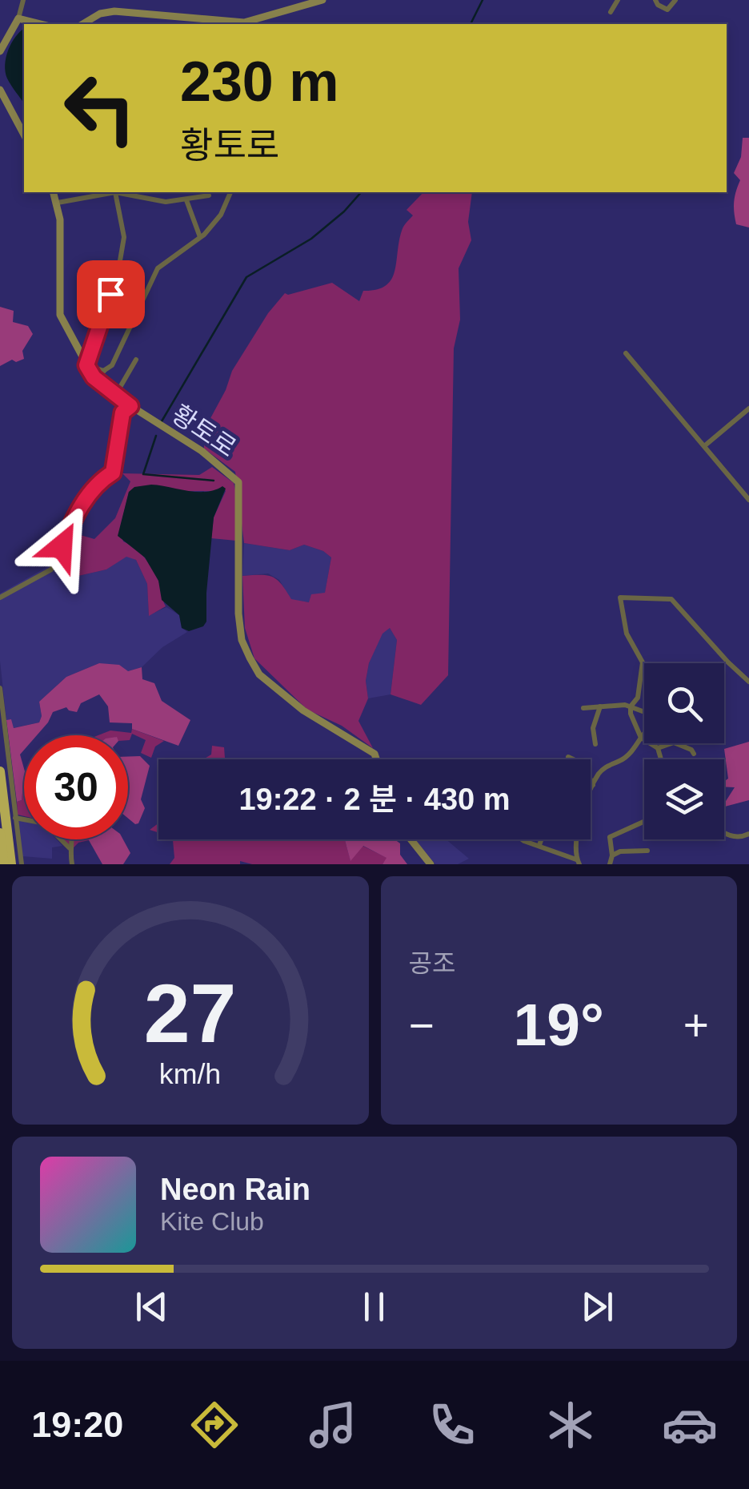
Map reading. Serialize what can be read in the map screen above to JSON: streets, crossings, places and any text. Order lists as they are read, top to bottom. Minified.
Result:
{"streets":{"main road":["황토로"]},"page":{"turn":["230 m","황토로"],"limit":"30","trip":"19:22 · 2 분 · 430 m","tile":"공조","heat":["−","19°","+"],"song":["Neon Rain","Kite Club"],"tabs":"19:20","gauge":["27","km/h"]}}
